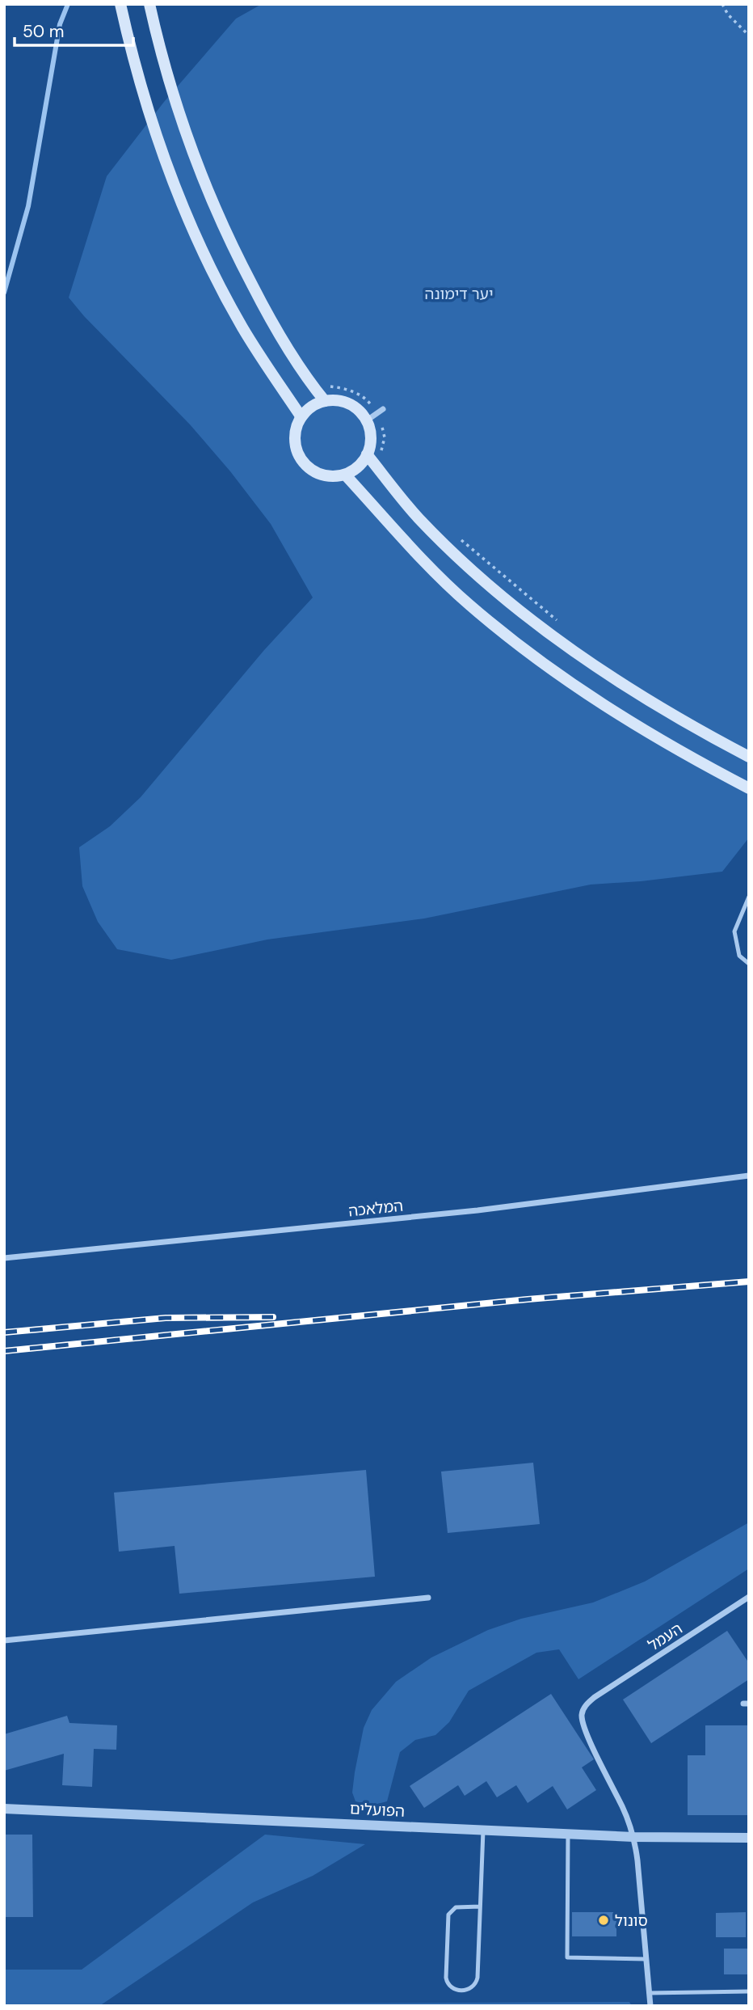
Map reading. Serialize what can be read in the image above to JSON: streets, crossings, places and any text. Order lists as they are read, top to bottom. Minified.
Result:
{"streets":{"street":["המלאכה","העמל","הפועלים"]},"crossings":[["העמל","הפועלים"]],"parks":["יער דימונה"],"places":["סונול"],"scale_bar":"50 m"}
